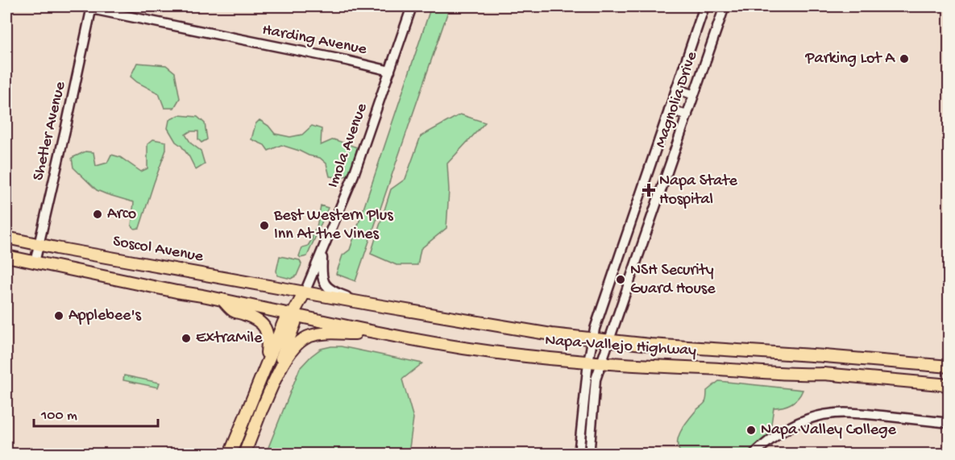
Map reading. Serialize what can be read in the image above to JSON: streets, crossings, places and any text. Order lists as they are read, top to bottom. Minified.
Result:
{"streets":{"main road":["Soscol Avenue","Napa-Vallejo Highway"],"street":["Harding Avenue","Magnolia Drive","Shetler Avenue","Imola Avenue"]},"crossings":[["Harding Avenue","Shetler Avenue"],["Harding Avenue","Imola Avenue"],["Magnolia Drive","Napa-Vallejo Highway"],["Shetler Avenue","Soscol Avenue"],["Imola Avenue","Soscol Avenue"],["Imola Avenue","Napa-Vallejo Highway"],["Soscol Avenue","Napa-Vallejo Highway"]],"places":{"other":["Parking Lot A","Arco","Best Western Plus Inn At the Vines","NSH Security Guard House","Applebee's","ExtraMile","Napa Valley College"],"health":["Napa State Hospital"]},"scale_bar":"100 m"}
